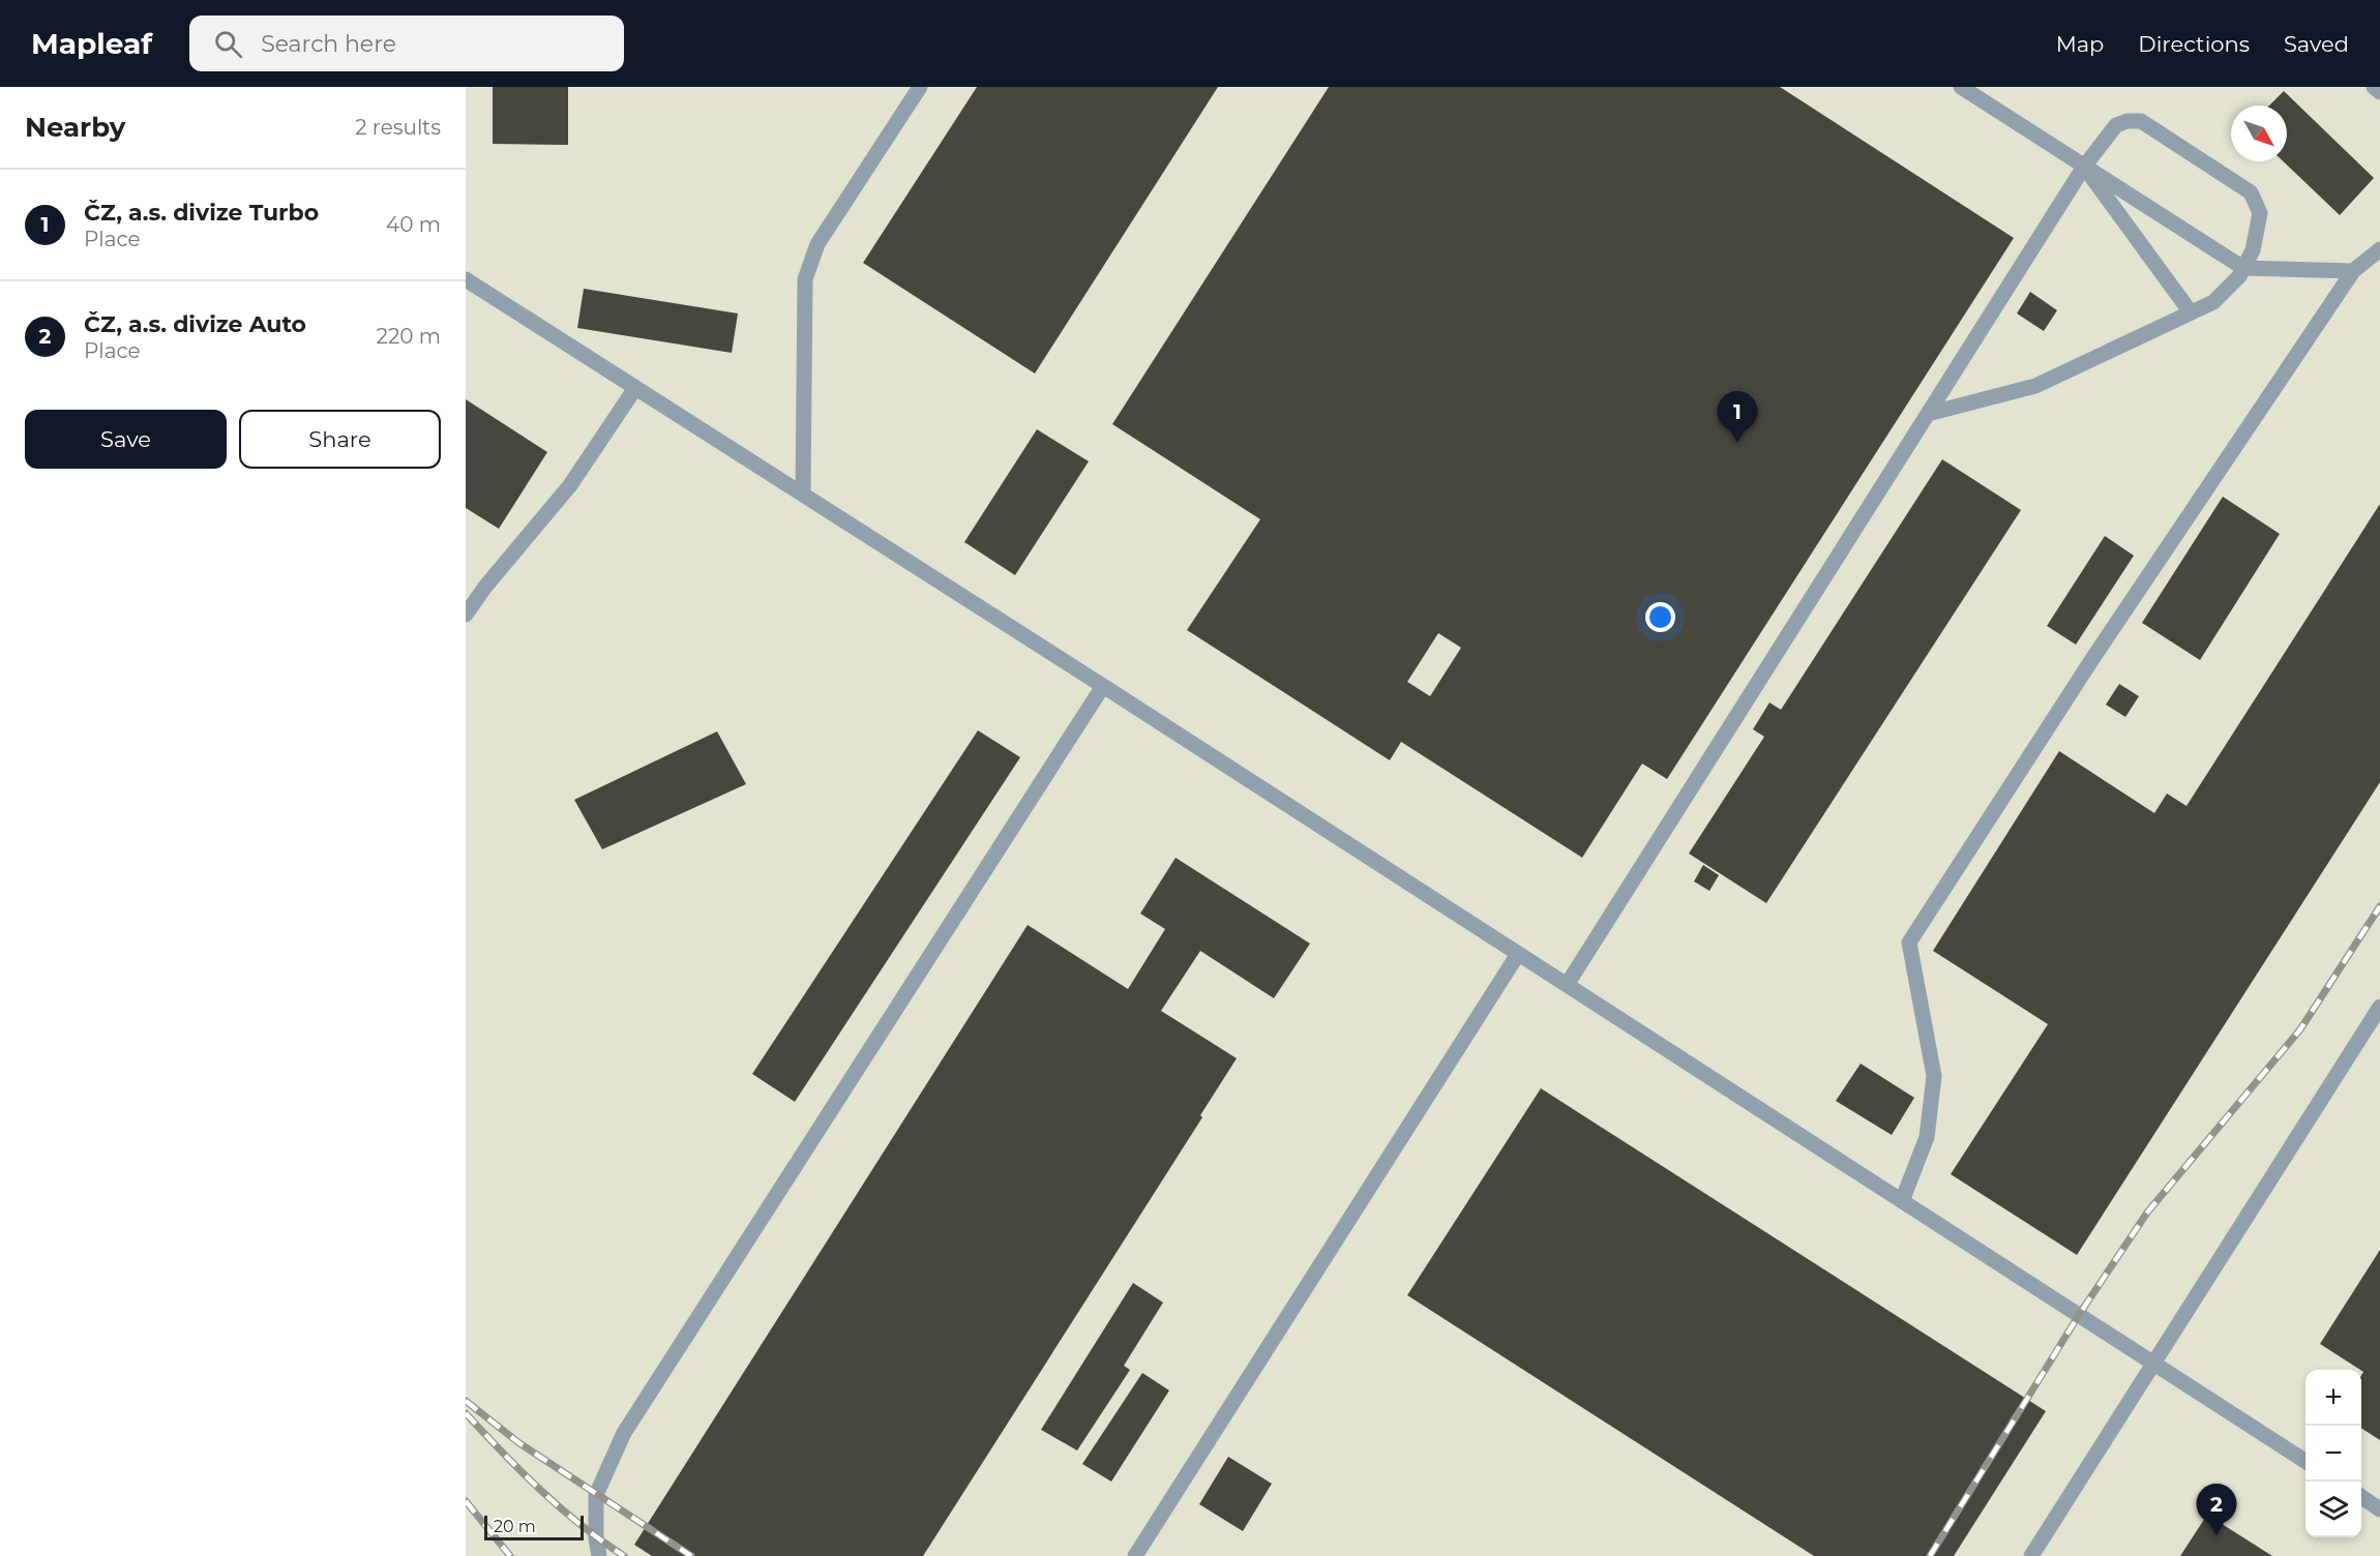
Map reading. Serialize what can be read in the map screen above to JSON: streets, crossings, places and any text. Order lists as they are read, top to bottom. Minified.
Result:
{"scale_bar":"20 m","north":"bottom right","page":{"header":"Mapleaf","search":"Search here","nav":["Map","Directions","Saved"],"heading":["Nearby","2 results"],"list":[{"mark":"1","name":"ČZ, a.s. divize Turbo","note":"Place","value":"40 m"},{"mark":"2","name":"ČZ, a.s. divize Auto","note":"Place","value":"220 m"}],"buttons":["Save","Share"],"pins":["1","2"],"map_buttons":["+","−"],"scale":"20 m"}}
